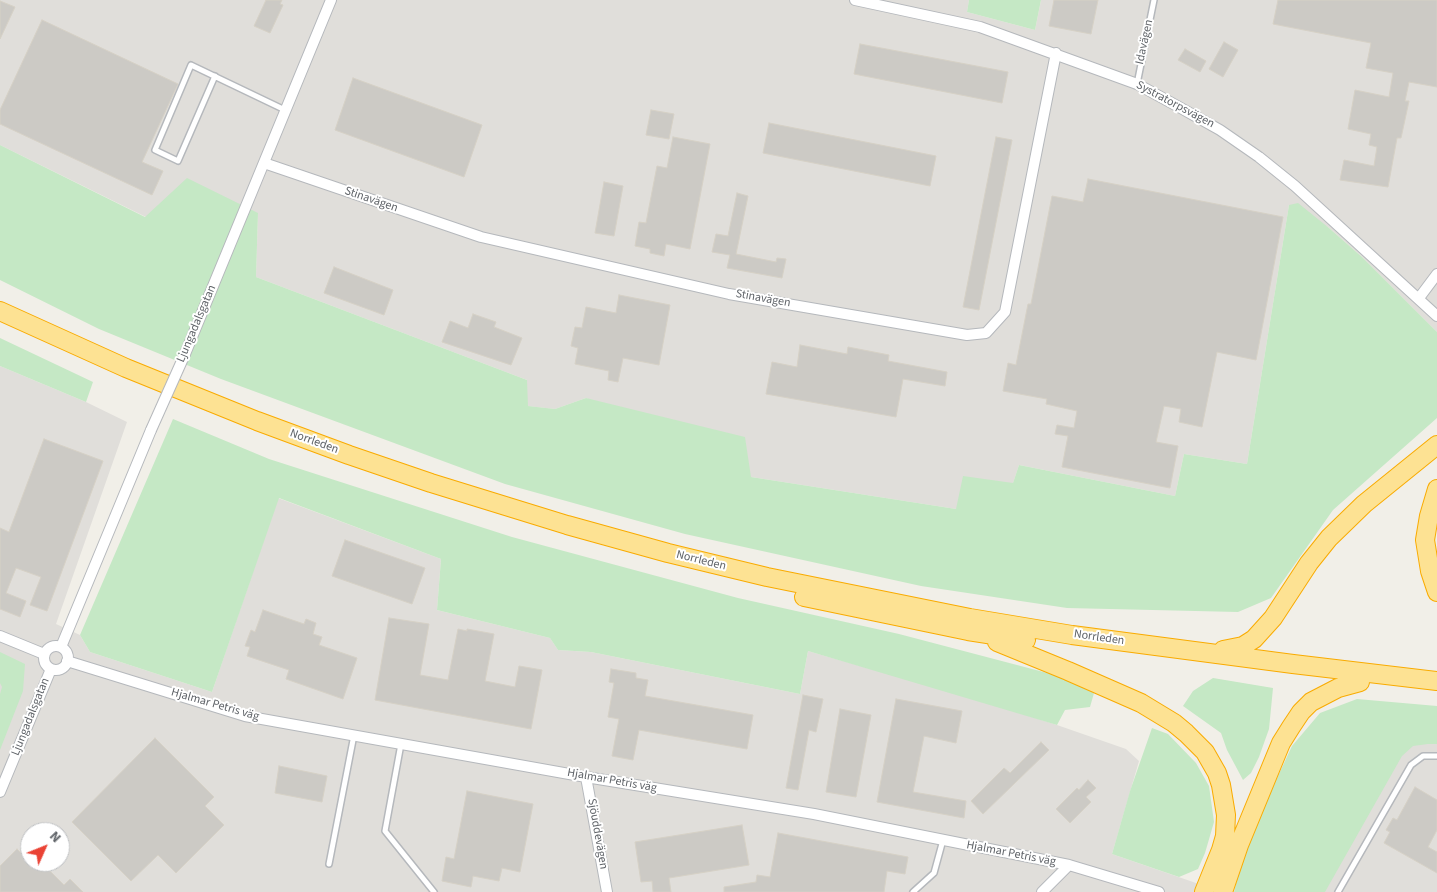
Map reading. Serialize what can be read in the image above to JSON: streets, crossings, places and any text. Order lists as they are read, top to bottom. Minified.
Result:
{"streets":{"highway":["Norrleden"],"street":["Systratorpsvägen","Stinavägen","Ljungadalsgatan","Hjalmar Petris väg","Sjöuddevägen"],"lane":["Idavägen"]},"crossings":[["Idavägen","Systratorpsvägen"],["Systratorpsvägen","Stinavägen"],["Stinavägen","Ljungadalsgatan"],["Ljungadalsgatan","Hjalmar Petris väg"],["Hjalmar Petris väg","Sjöuddevägen"]],"north":"top right"}
